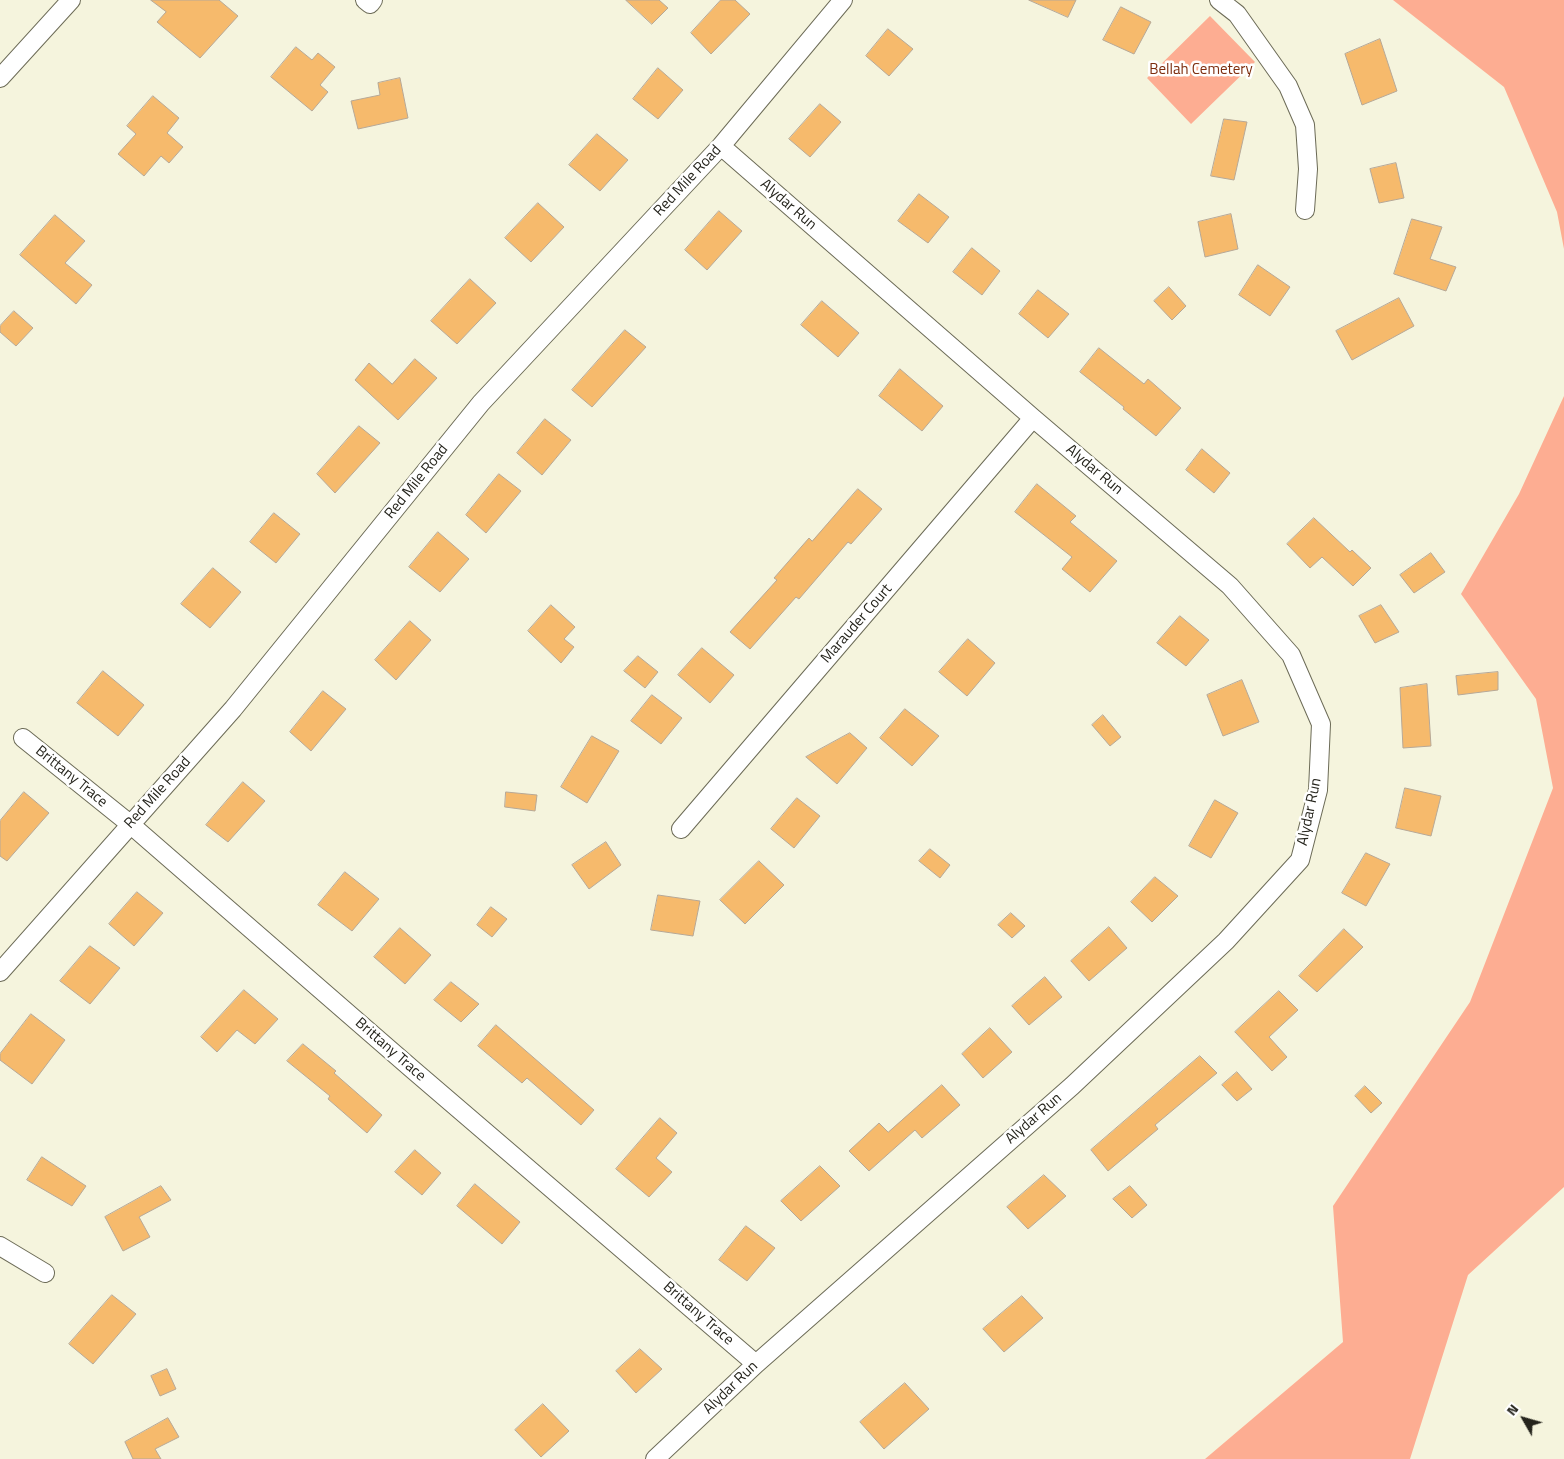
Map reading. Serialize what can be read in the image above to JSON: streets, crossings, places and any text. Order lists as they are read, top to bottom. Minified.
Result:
{"streets":{"street":["Red Mile Road","Alydar Run","Marauder Court","Brittany Trace"]},"crossings":[["Red Mile Road","Alydar Run"],["Red Mile Road","Brittany Trace"],["Alydar Run","Marauder Court"],["Alydar Run","Brittany Trace"]],"parks":["Bellah Cemetery"],"north":"top left"}
